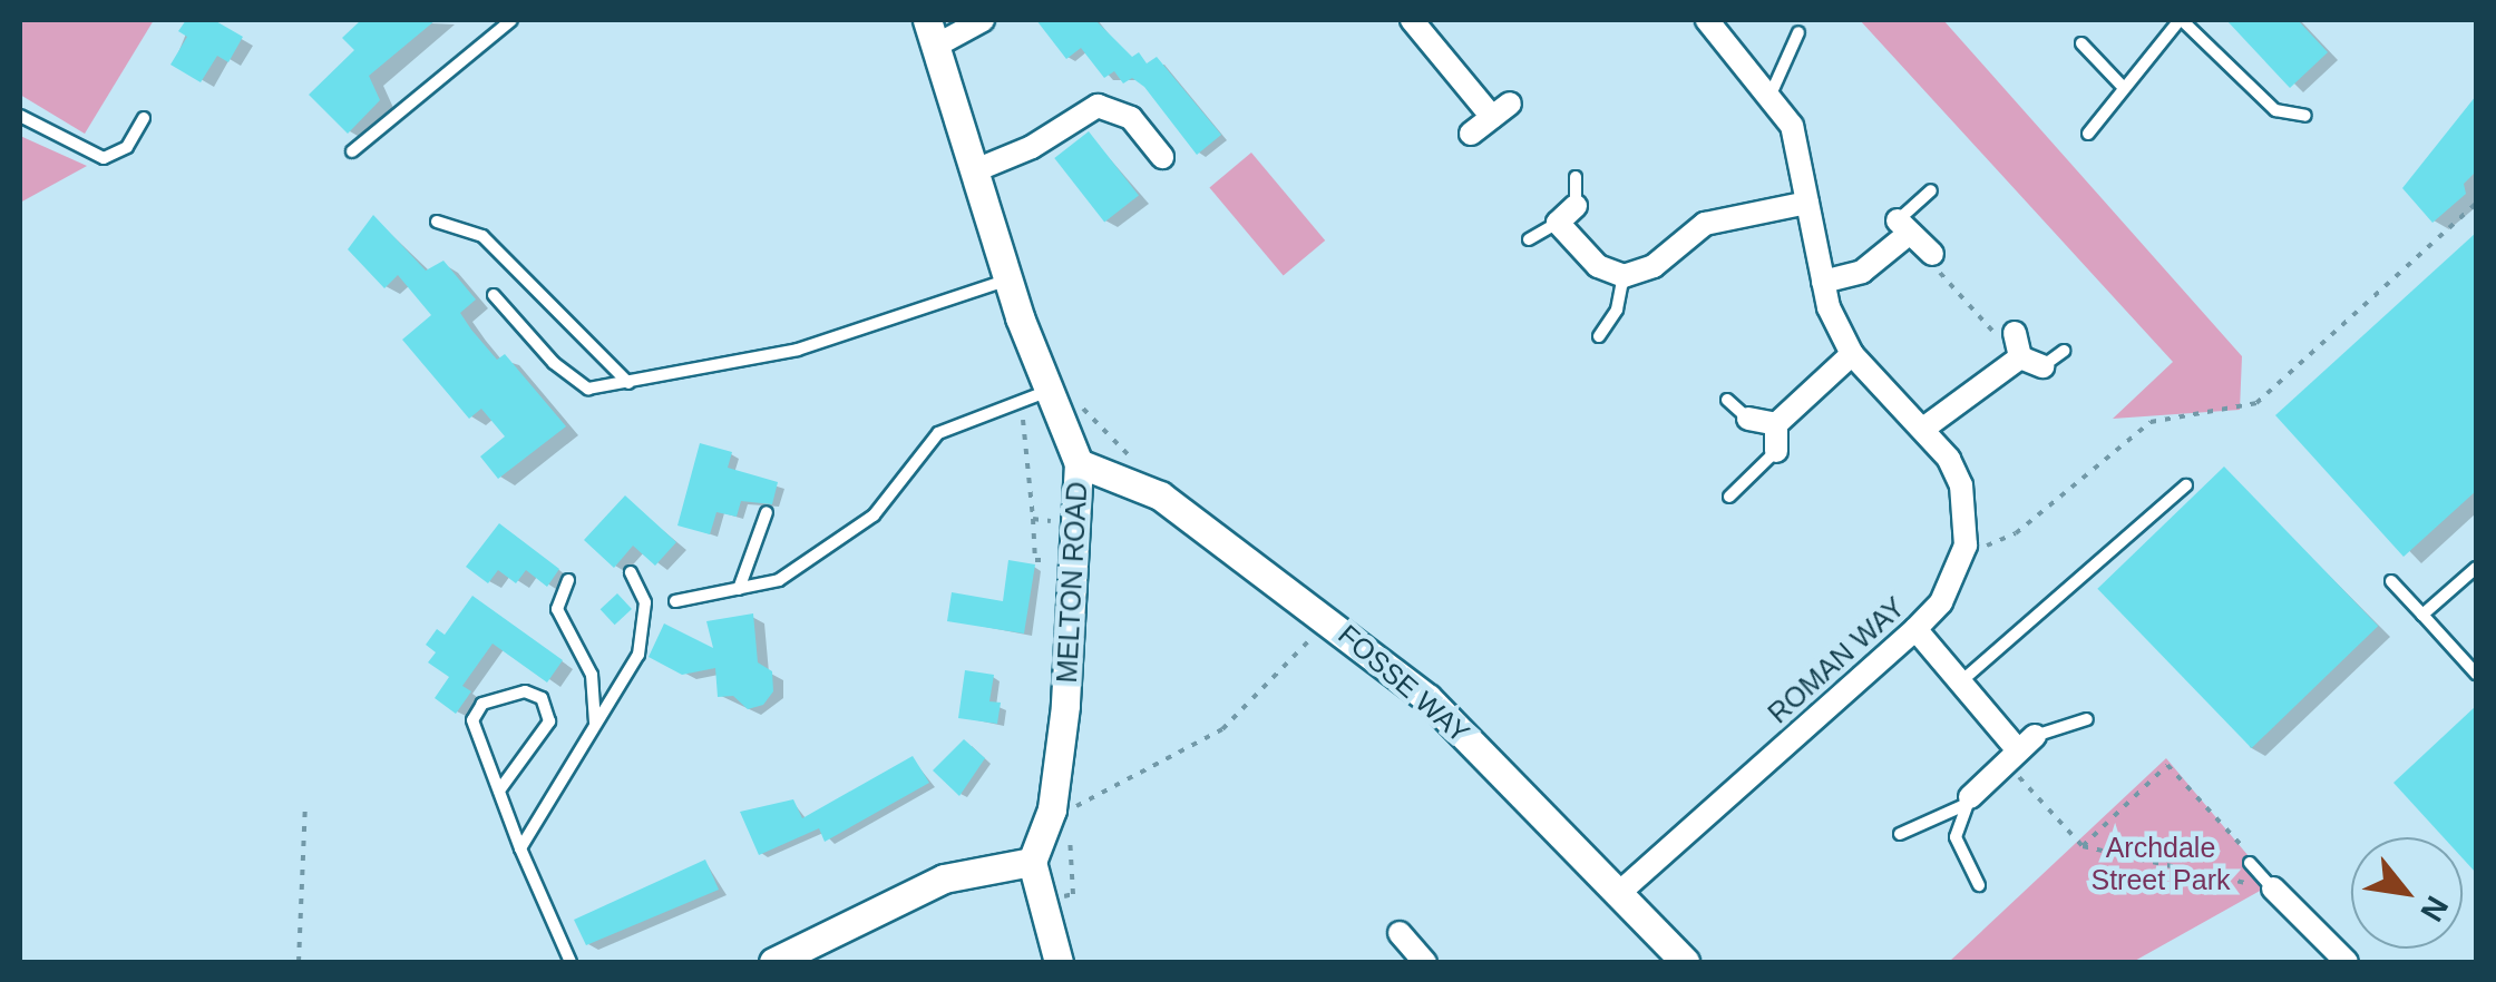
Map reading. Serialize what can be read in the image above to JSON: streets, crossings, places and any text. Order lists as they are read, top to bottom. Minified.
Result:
{"streets":{"street":["MELTON ROAD","ROMAN WAY","FOSSE WAY"]},"crossings":[["MELTON ROAD","FOSSE WAY"],["ROMAN WAY","FOSSE WAY"]],"parks":["Archdale Street Park"],"north":"bottom right"}
